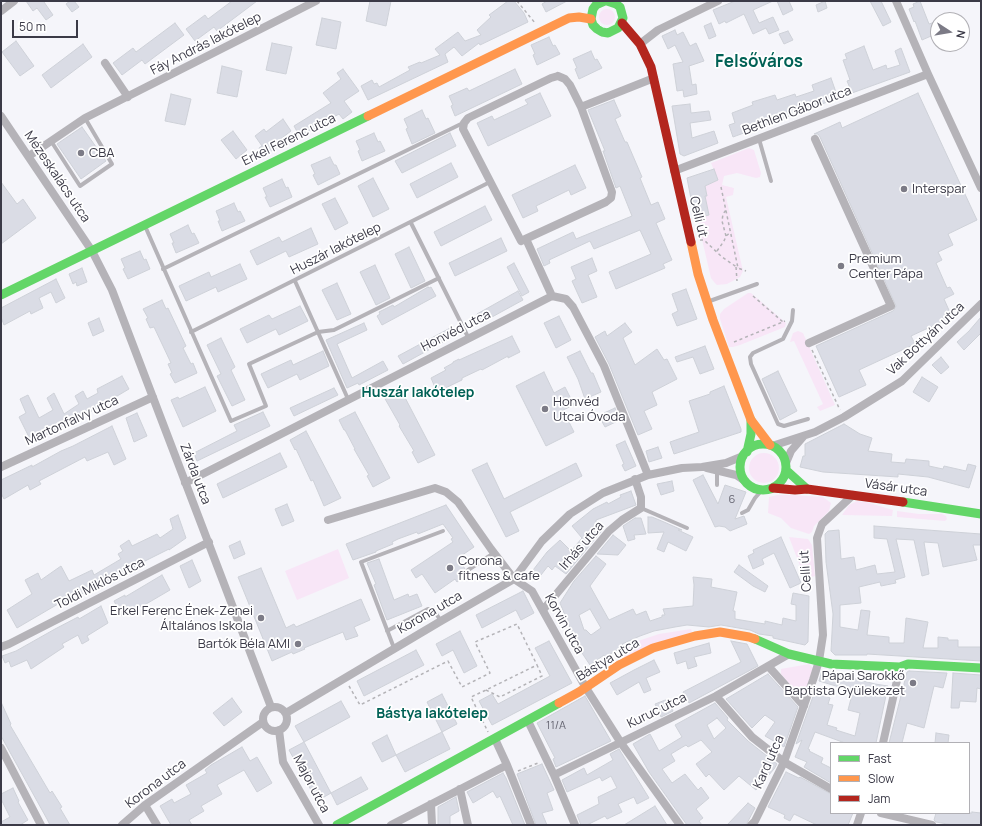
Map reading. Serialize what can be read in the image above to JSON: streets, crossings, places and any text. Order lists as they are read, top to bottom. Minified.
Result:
{"streets":{"street":["Fáy András lakótelep","Bethlen Gábor utca","Erkel Ferenc utca","Mézeskalács utca","Celli út","Honvéd utca","Vak Bottyán utca","Martonfalvy utca","Zárda utca","Vásár utca","Irhás utca","Toldi Miklós utca","Korona utca","Korvin utca","Bástya utca","Kuruc utca","Kard utca","Major utca"],"lane":["Huszár lakótelep"]},"crossings":[["Fáy András lakótelep","Mézeskalács utca"],["Bethlen Gábor utca","Celli út"],["Erkel Ferenc utca","Mézeskalács utca"],["Erkel Ferenc utca","Celli út"],["Erkel Ferenc utca","Zárda utca"],["Mézeskalács utca","Zárda utca"],["Celli út","Vak Bottyán utca"],["Celli út","Vásár utca"],["Celli út","Korona utca"],["Celli út","Bástya utca"],["Celli út","Kard utca"],["Honvéd utca","Zárda utca"],["Vak Bottyán utca","Vásár utca"],["Vak Bottyán utca","Korona utca"],["Martonfalvy utca","Zárda utca"],["Zárda utca","Toldi Miklós utca"],["Zárda utca","Korona utca"],["Zárda utca","Major utca"],["Vásár utca","Korona utca"],["Irhás utca","Korvin utca"],["Korona utca","Korvin utca"],["Korona utca","Major utca"],["Korvin utca","Bástya utca"],["Korvin utca","Kuruc utca"],["Bástya utca","Kuruc utca"]],"districts":["Felsőváros","Huszár lakótelep","Bástya lakótelep"],"places":["CBA","Interspar","Premium Center Pápa","Honvéd Utcai Óvoda","Corona fitness & cafe","Erkel Ferenc Ének-Zenei Általános Iskola","Bartók Béla AMI","Pápai Sarokkő Baptista Gyülekezet"],"house_numbers":["6","11/A"],"legend":["Fast","Slow","Jam"],"scale_bar":"50 m","north":"right"}
